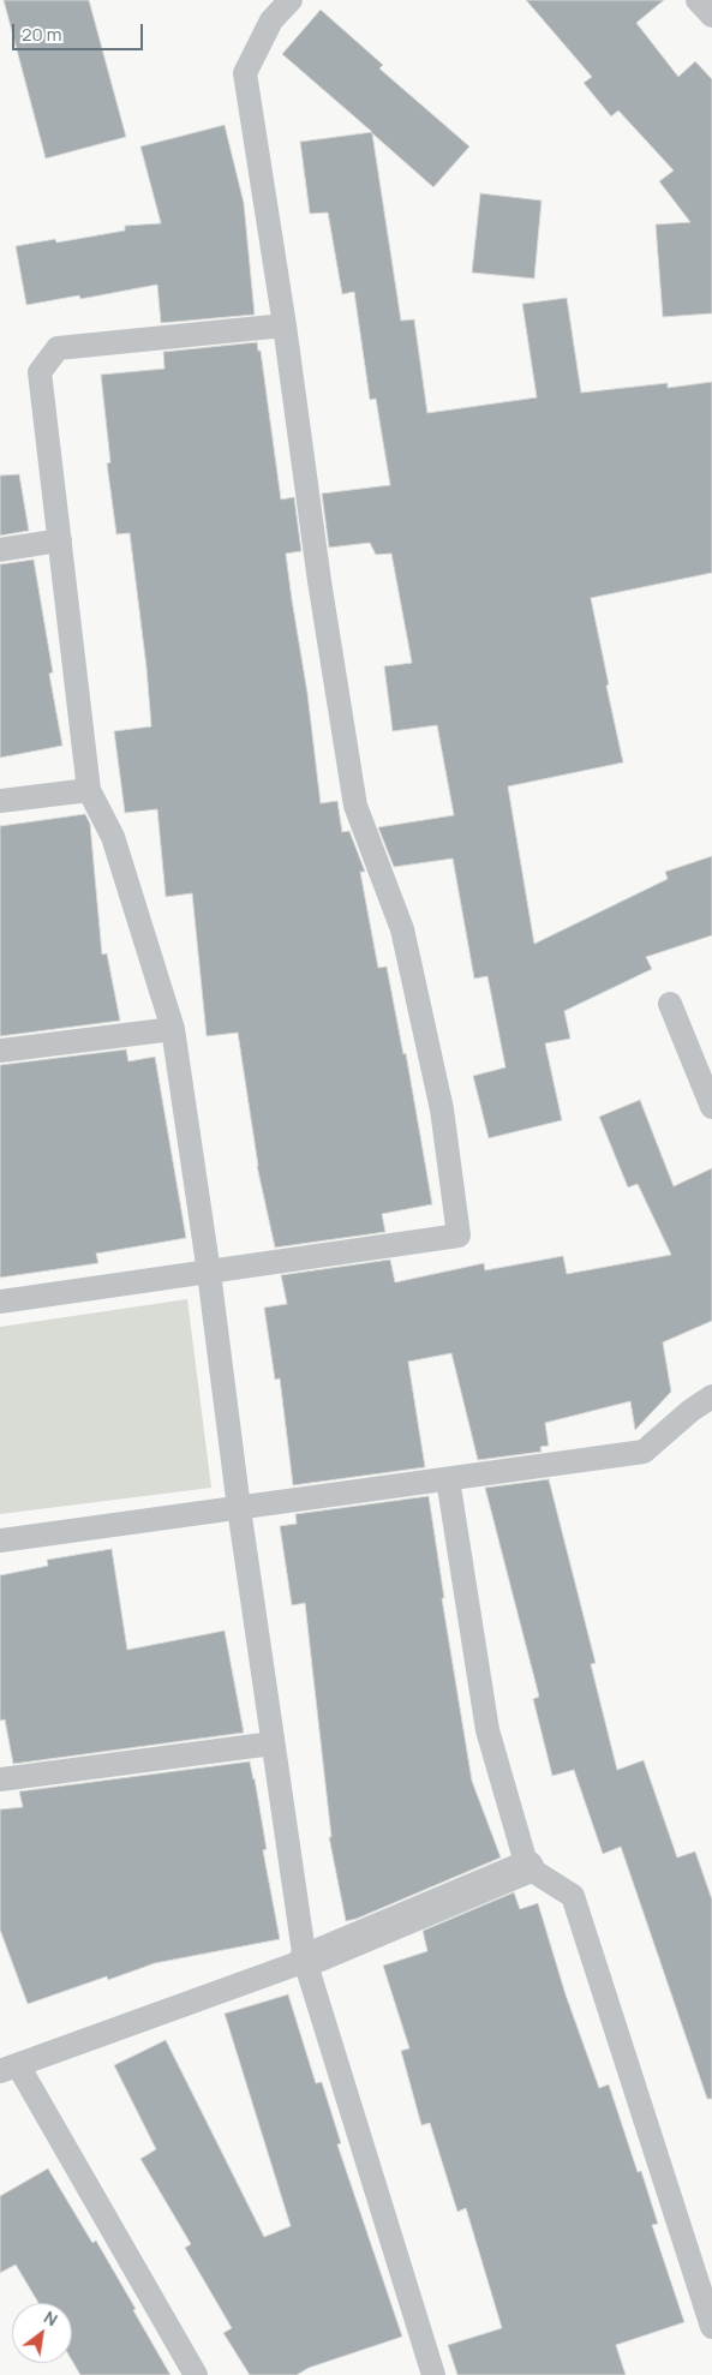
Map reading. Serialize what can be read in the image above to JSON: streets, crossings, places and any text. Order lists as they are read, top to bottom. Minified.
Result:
{"scale_bar":"20 m","north":"top right"}
